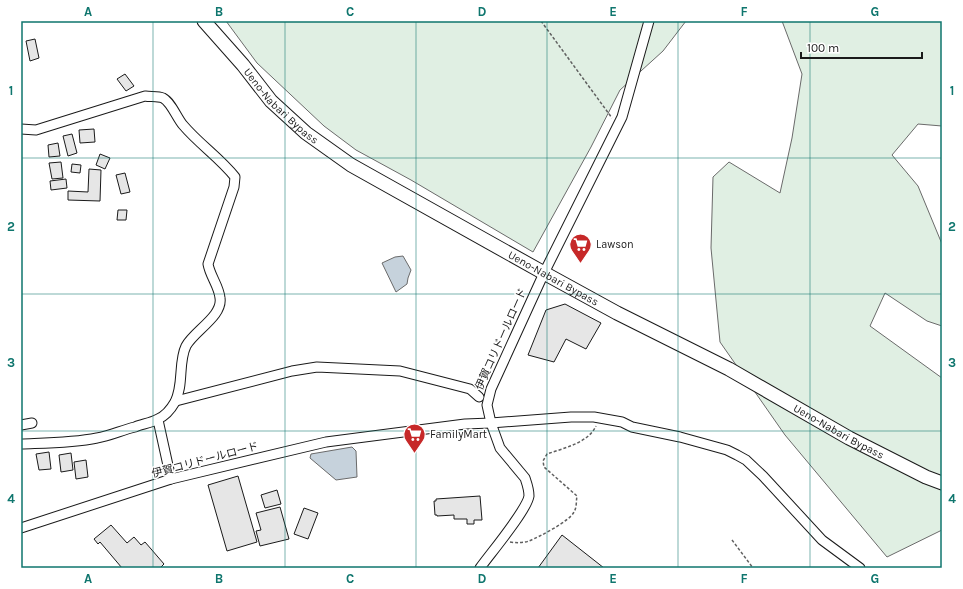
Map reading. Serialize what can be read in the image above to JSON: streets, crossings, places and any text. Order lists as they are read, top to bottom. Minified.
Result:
{"streets":{"highway":["Ueno-Nabari Bypass"],"street":["伊賀コリドールロード"]},"crossings":[["Ueno-Nabari Bypass","伊賀コリドールロード"]],"places":{"supermarket":["Lawson","FamilyMart"]},"scale_bar":"100 m","grid":{"columns":["A","B","C","D","E","F","G"],"rows":["1","2","3","4"]}}
